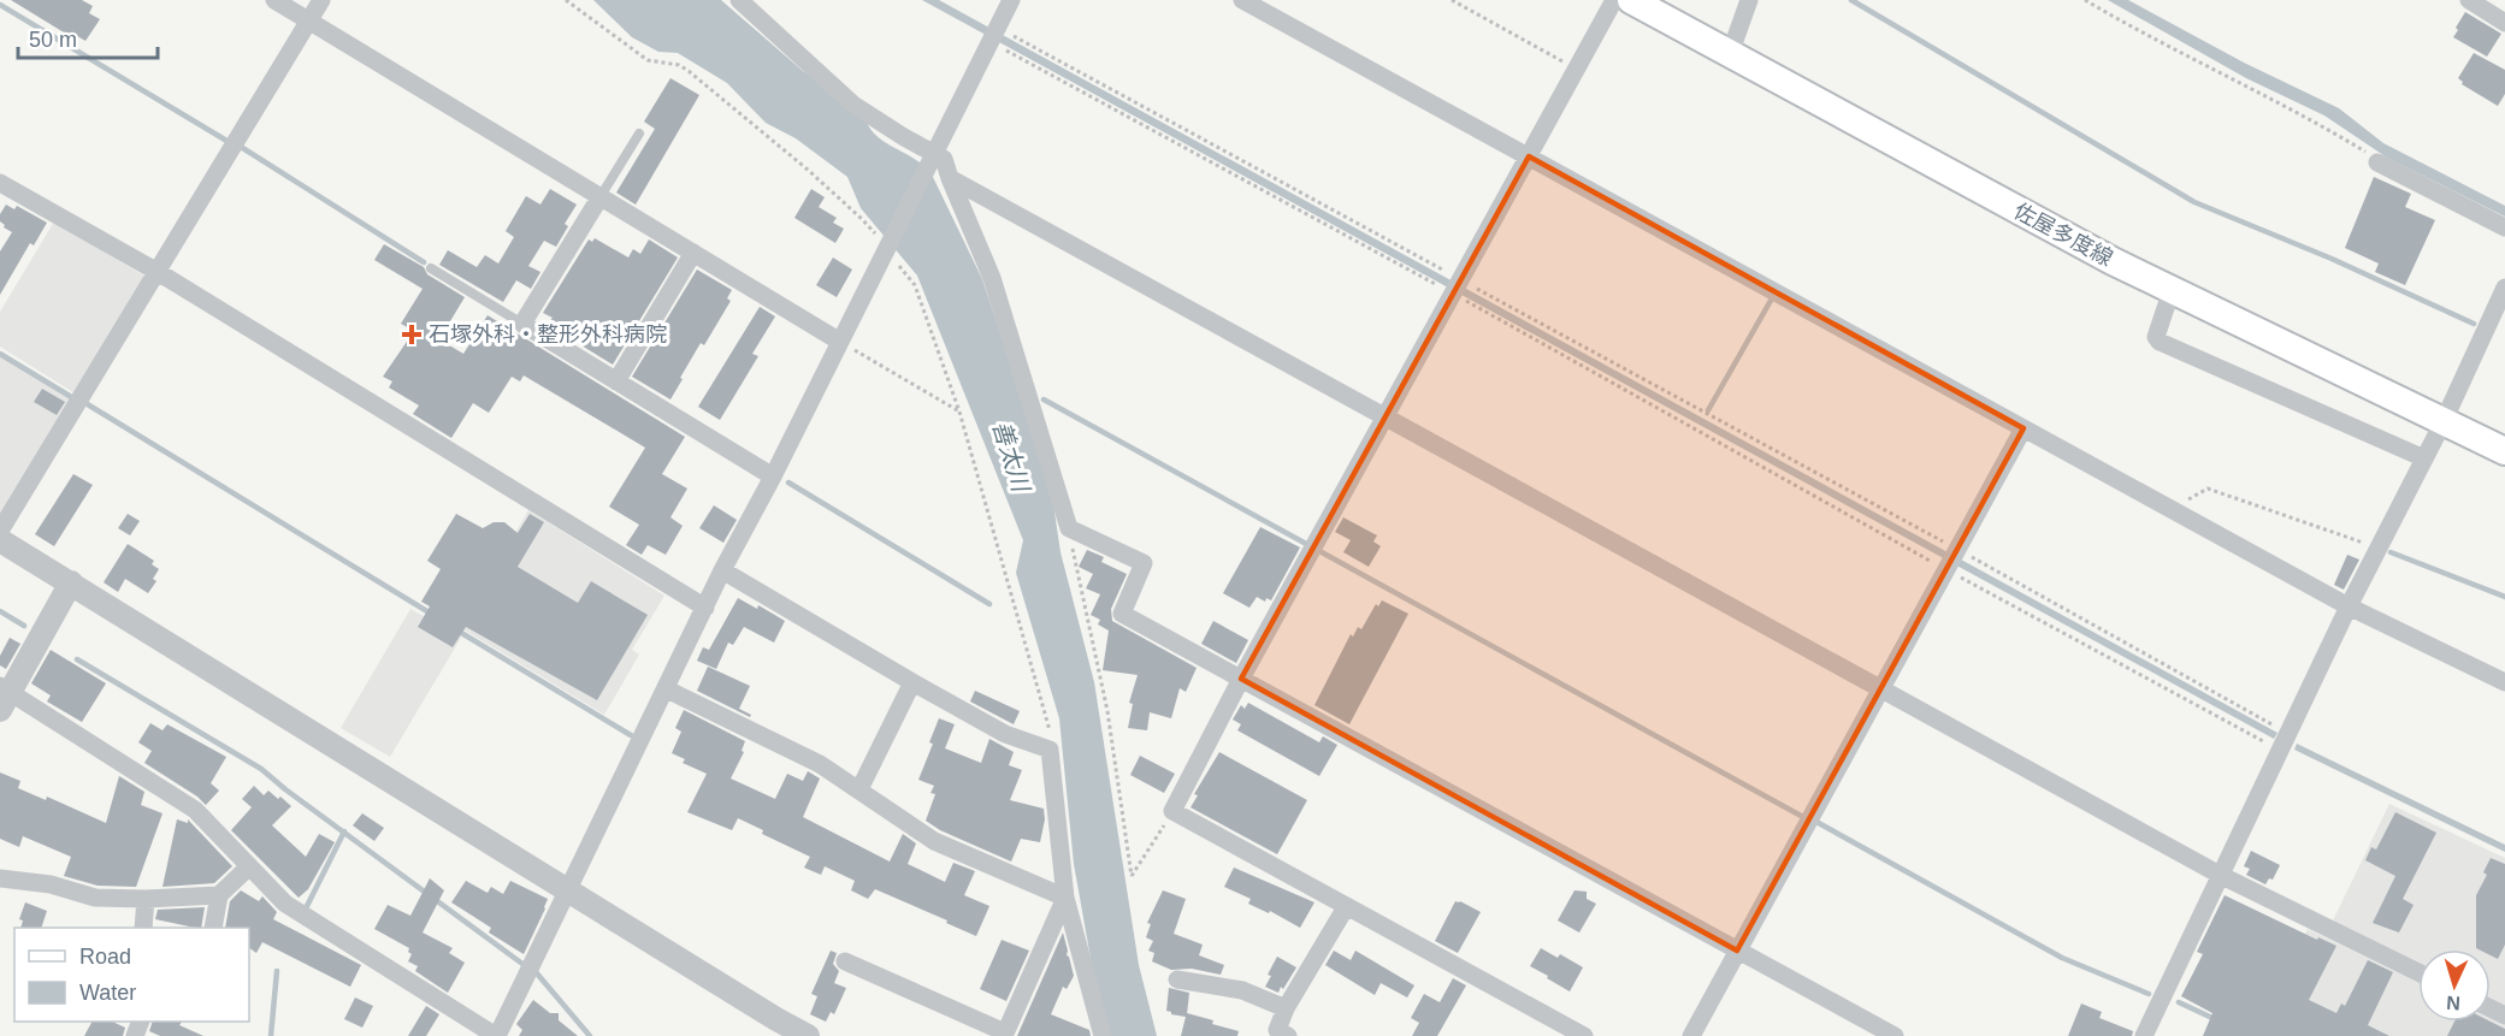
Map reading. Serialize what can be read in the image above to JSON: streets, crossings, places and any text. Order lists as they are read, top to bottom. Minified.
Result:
{"streets":{"main road":["佐屋多度線"]},"water":["善太川"],"places":{"health":["石塚外科・整形外科病院"]},"legend":["Road","Water"],"scale_bar":"50 m","north":"bottom"}
